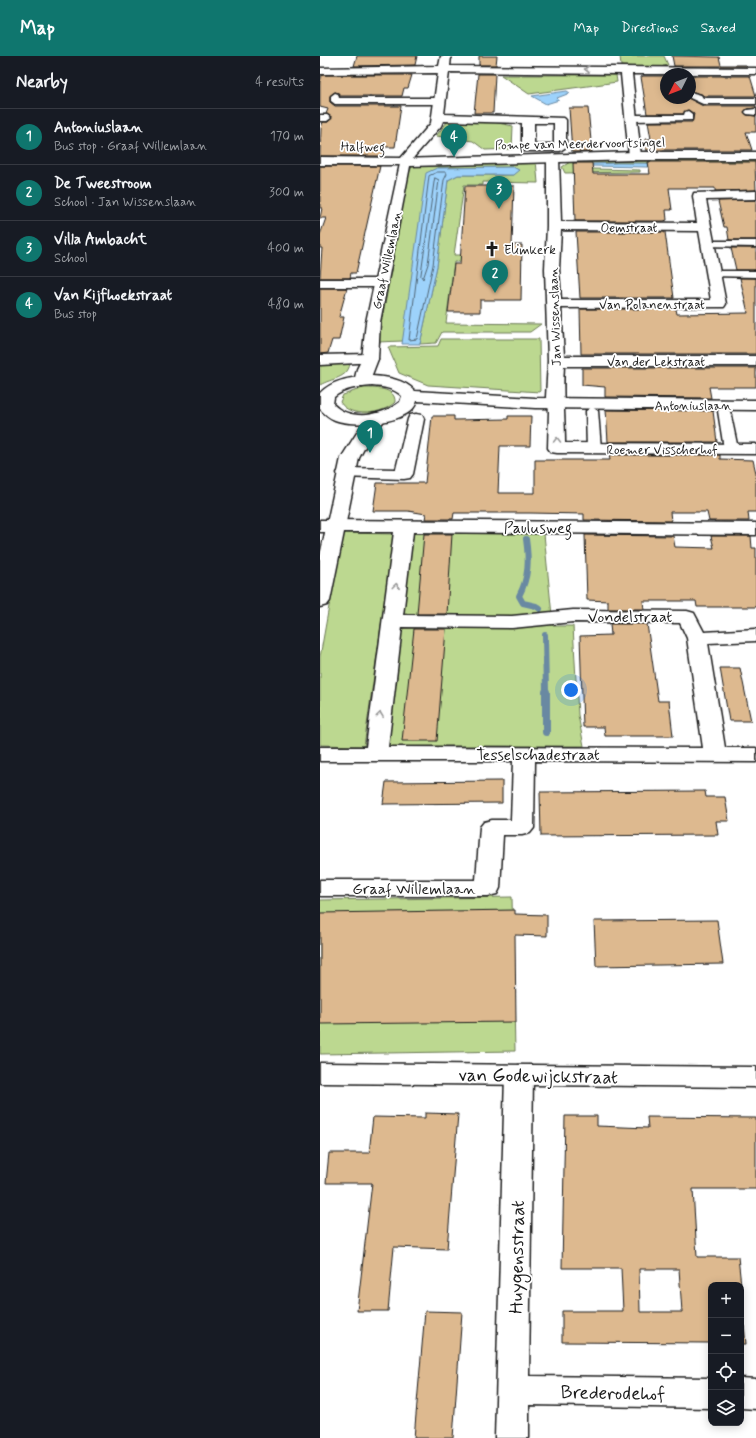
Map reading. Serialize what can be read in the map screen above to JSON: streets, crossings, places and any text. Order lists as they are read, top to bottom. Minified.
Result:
{"streets":{"street":["Pompe van Meerdervoortsingel","Halfweg","Oemstraat","Graaf Willemlaan","Van Polanenstraat","Jan Wissenslaan","Van der Lekstraat","Antoniuslaan","Roemer Visscherhof","Paulusweg","Vondelstraat","Tesselschadestraat","van Godewijckstraat","Huygensstraat","Brederodehof"]},"crossings":[["Pompe van Meerdervoortsingel","Halfweg"],["Pompe van Meerdervoortsingel","Graaf Willemlaan"],["Pompe van Meerdervoortsingel","Jan Wissenslaan"],["Halfweg","Graaf Willemlaan"],["Oemstraat","Van Polanenstraat"],["Oemstraat","Jan Wissenslaan"],["Graaf Willemlaan","Tesselschadestraat"],["Van Polanenstraat","Jan Wissenslaan"],["Jan Wissenslaan","Van der Lekstraat"],["Jan Wissenslaan","Antoniuslaan"],["Jan Wissenslaan","Roemer Visscherhof"],["Antoniuslaan","Roemer Visscherhof"],["Vondelstraat","Tesselschadestraat"],["van Godewijckstraat","Huygensstraat"],["Huygensstraat","Brederodehof"]],"places":{"church":["Elimkerk"]},"north":"bottom left","page":{"header":"Map","nav":["Map","Directions","Saved"],"heading":["Nearby","4 results"],"list":[{"mark":"1","name":"Antoniuslaan","note":"Bus stop · Graaf Willemlaan","value":"170 m"},{"mark":"2","name":"De Tweestroom","note":"School · Jan Wissenslaan","value":"300 m"},{"mark":"3","name":"Villa Ambacht","note":"School","value":"400 m"},{"mark":"4","name":"Van Kijfhoekstraat","note":"Bus stop","value":"480 m"}],"pins":["4","3","2","1"],"map_buttons":["+","−"]}}
